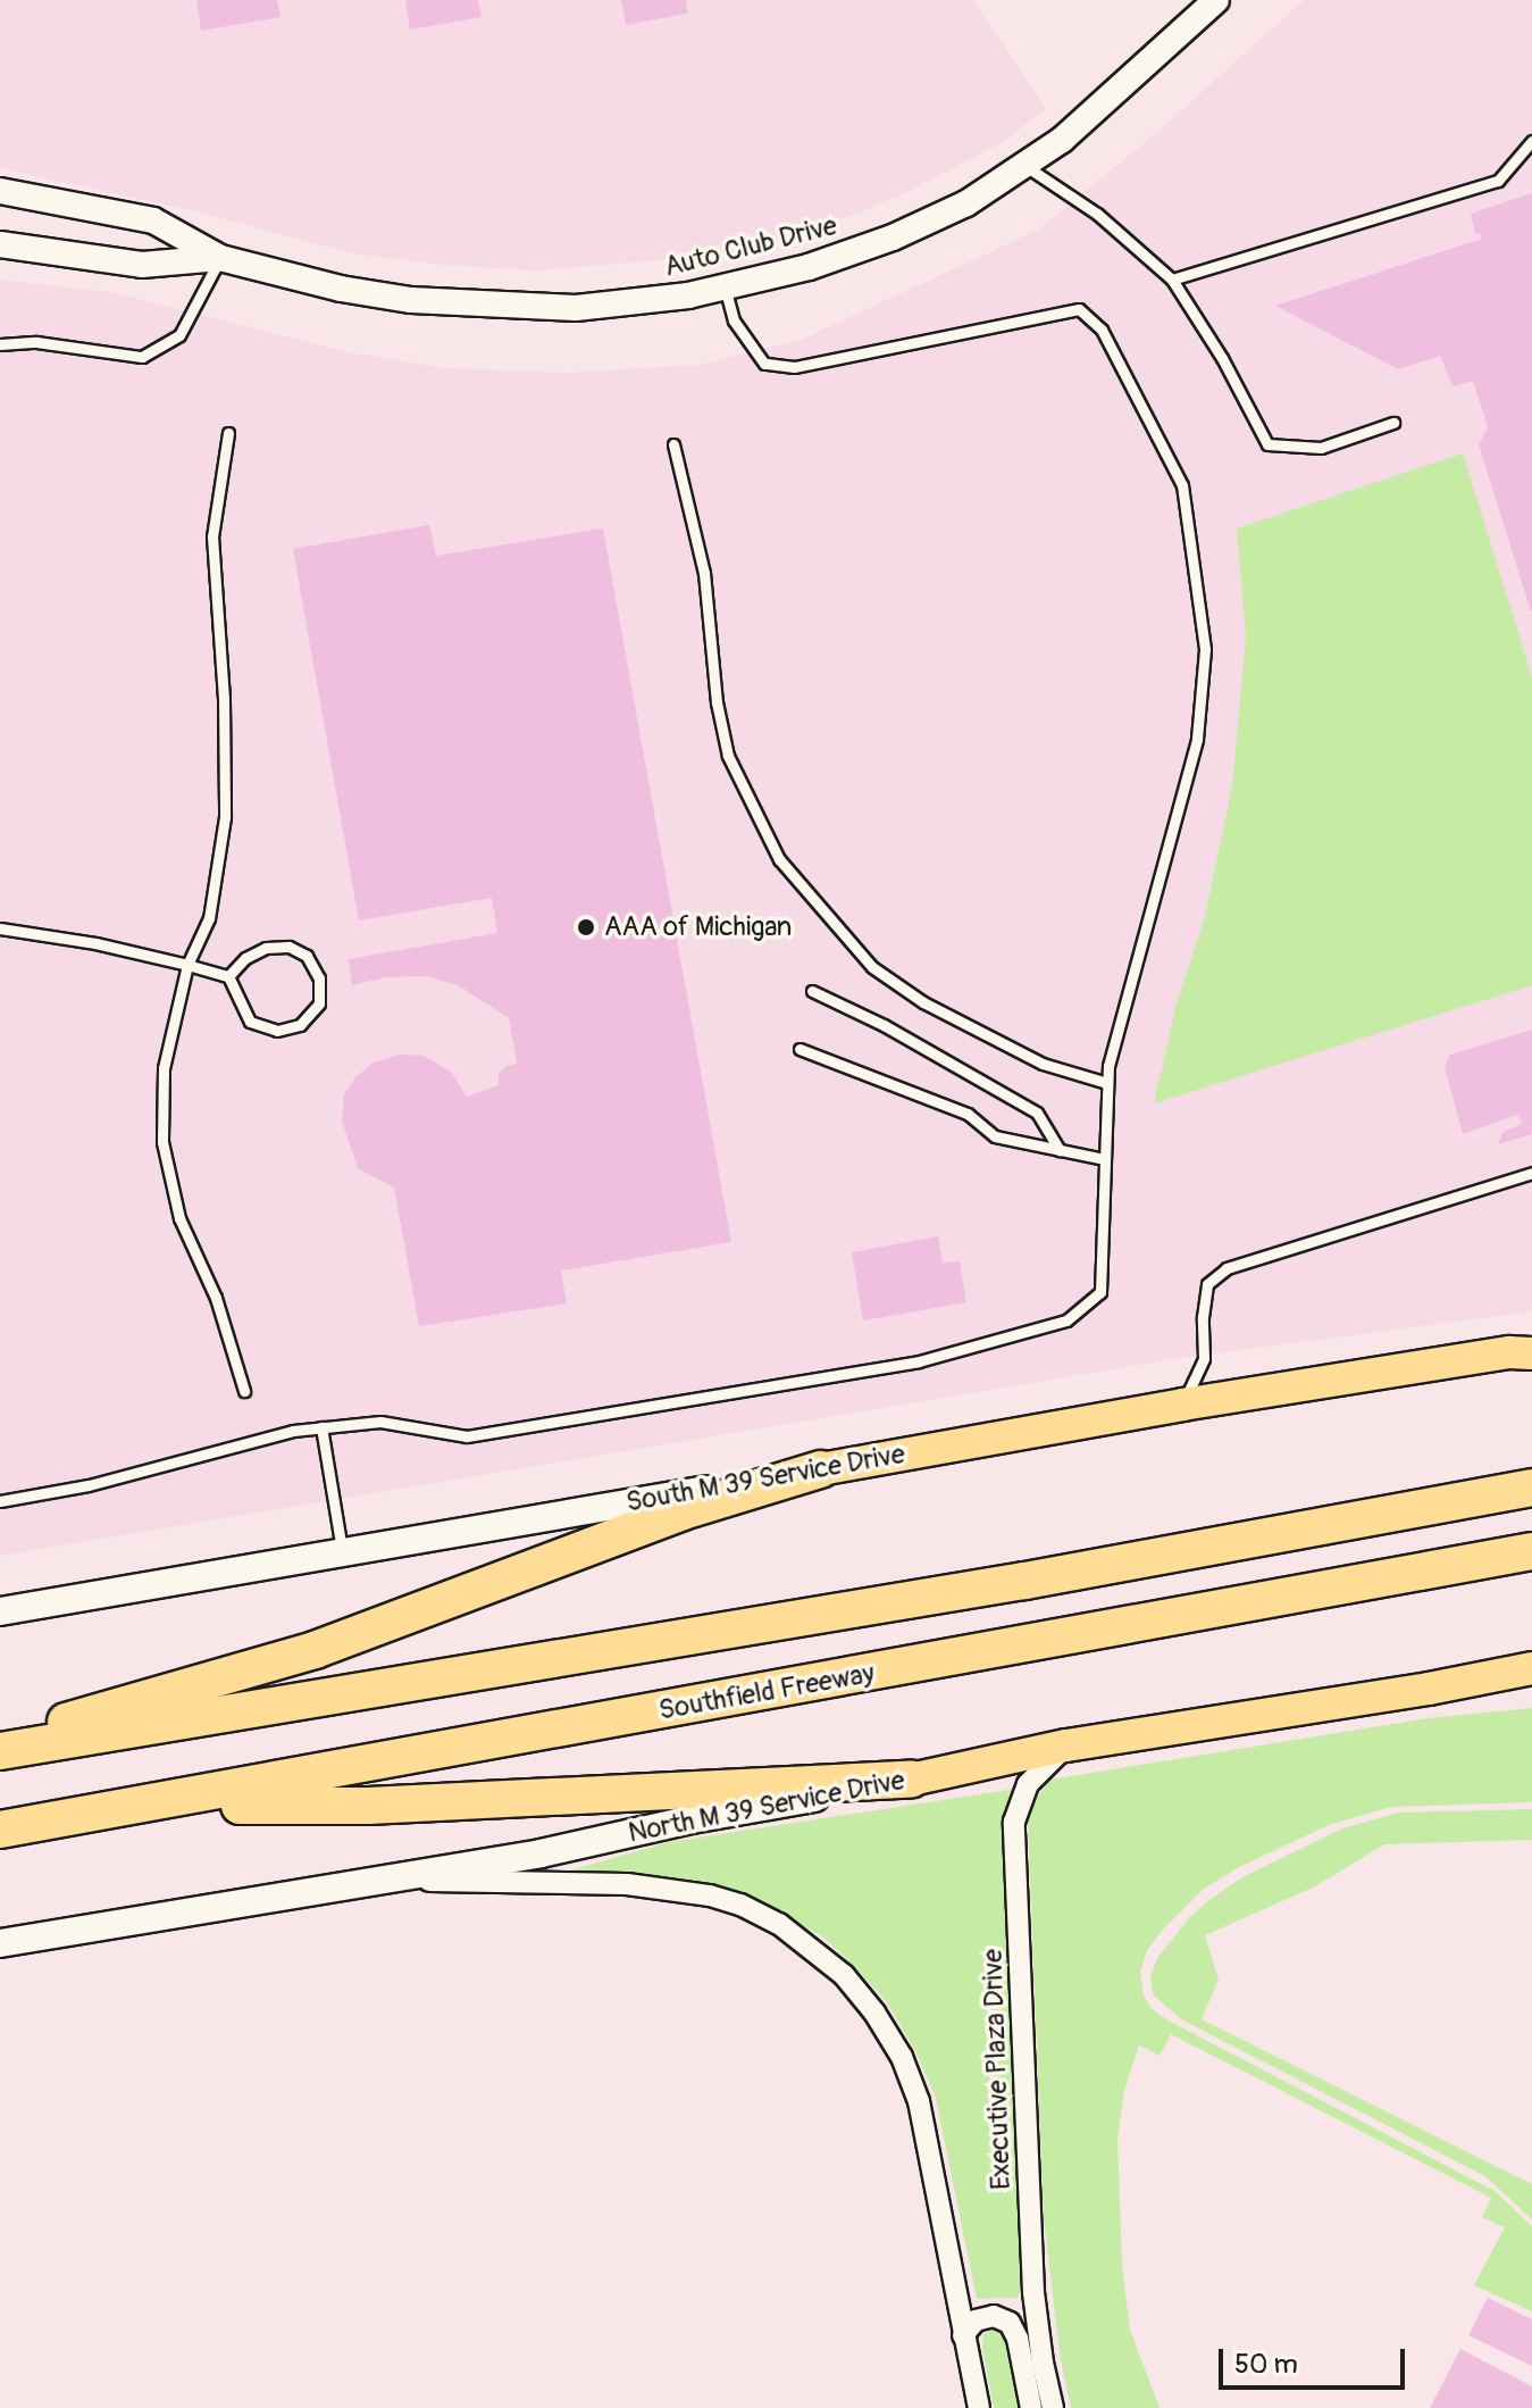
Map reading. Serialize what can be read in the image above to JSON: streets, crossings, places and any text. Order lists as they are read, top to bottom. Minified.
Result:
{"streets":{"highway":["Southfield Freeway"],"main road":["South M 39 Service Drive","North M 39 Service Drive"],"street":["Auto Club Drive","Executive Plaza Drive"]},"crossings":[["North M 39 Service Drive","Executive Plaza Drive"]],"places":["AAA of Michigan"],"scale_bar":"50 m"}
